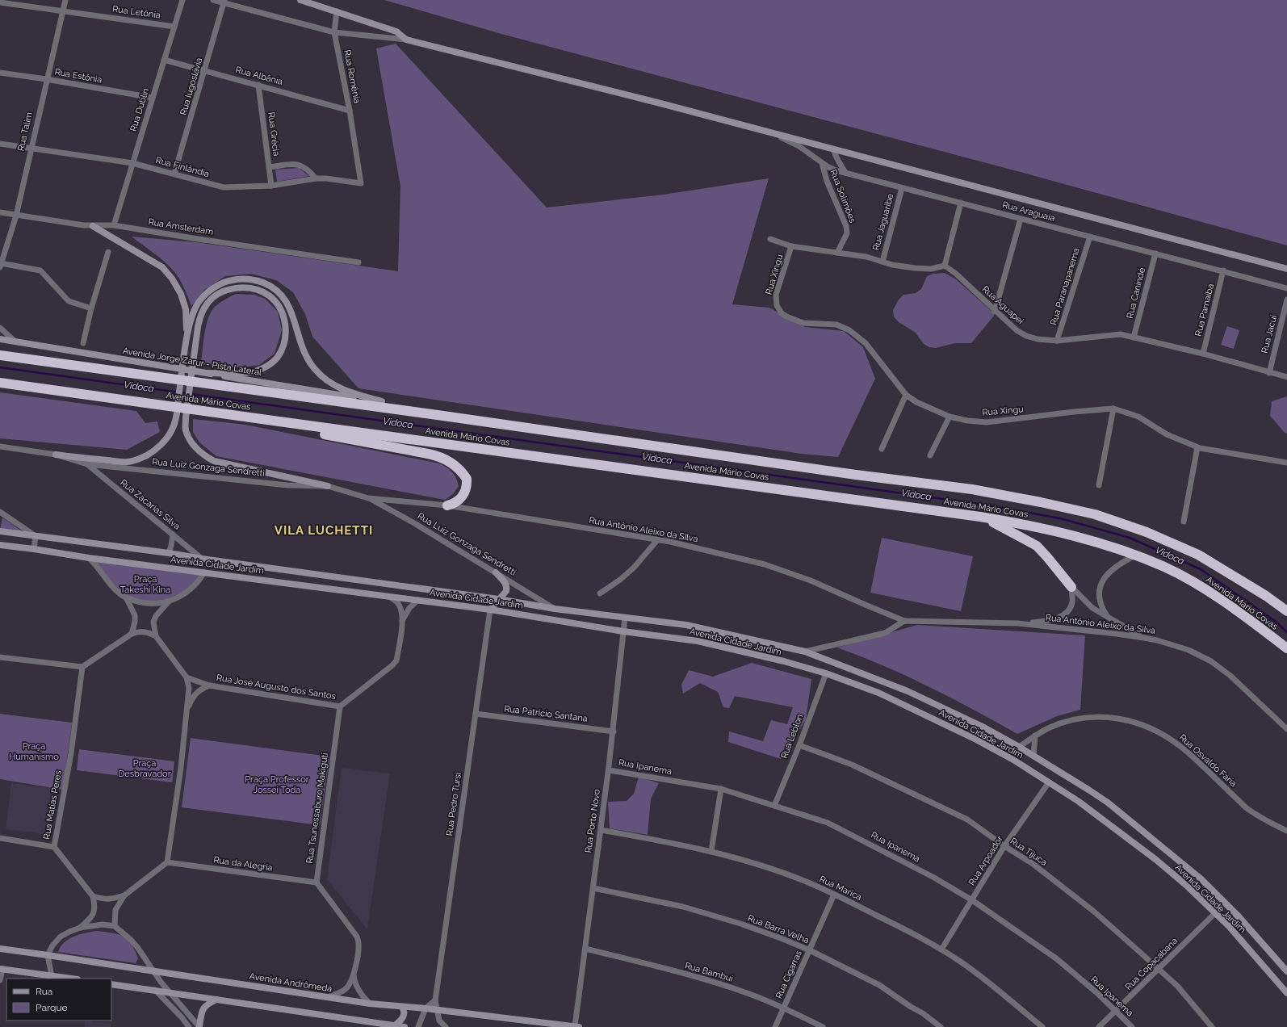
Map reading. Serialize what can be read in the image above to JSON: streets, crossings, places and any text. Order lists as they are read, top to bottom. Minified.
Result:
{"streets":{"highway":["Avenida Mário Covas"],"main road":["Avenida Jorge Zarur - Pista Lateral","Avenida Cidade Jardim","Avenida Andrômeda"],"street":["Rua Letônia","Rua Estônia","Rua Albânia","Rua Romênia","Rua Iugoslávia","Rua Dublin","Rua Talim","Rua Grécia","Rua Finlândia","Rua Solimões","Rua Araguaia","Rua Jaguaribe","Rua Amsterdam","Rua Xingu","Rua Paranapanema","Rua Canindé","Rua Aguapei","Rua Parnaíba","Rua Jacuí","Rua Luiz Gonzaga Sendretti","Rua Zacarias Silva","Rua Antônio Aleixo da Silva","Rua José Augusto dos Santos","Rua Patrício Santana","Rua Leblon","Rua Osvaldo Faria","Rua Ipanema","Rua Pedro Tursi","Rua Matias Peres","Rua Tsunessaburo Makiguti","Rua Porto Novo","Rua Tijuca","Rua Arpoador","Rua da Alegria","Rua Marica","Rua Barra Velha","Rua Copacabana","Rua Bambui","Rua Cigarras"]},"crossings":[["Rua Letônia","Rua Dublin"],["Rua Letônia","Rua Talim"],["Rua Estônia","Rua Dublin"],["Rua Estônia","Rua Talim"],["Rua Albânia","Rua Romênia"],["Rua Albânia","Rua Iugoslávia"],["Rua Albânia","Rua Dublin"],["Rua Albânia","Rua Grécia"],["Rua Romênia","Rua Finlândia"],["Rua Iugoslávia","Rua Finlândia"],["Rua Dublin","Rua Finlândia"],["Rua Dublin","Rua Amsterdam"],["Rua Talim","Rua Finlândia"],["Rua Talim","Rua Amsterdam"],["Rua Grécia","Rua Finlândia"],["Rua Solimões","Rua Araguaia"],["Rua Araguaia","Rua Jaguaribe"],["Rua Araguaia","Rua Paranapanema"],["Rua Araguaia","Rua Canindé"],["Rua Araguaia","Rua Parnaíba"],["Rua Paranapanema","Rua Aguapei"],["Rua Canindé","Rua Aguapei"],["Rua Aguapei","Rua Parnaíba"],["Rua Aguapei","Rua Jacuí"],["Rua Luiz Gonzaga Sendretti","Rua Zacarias Silva"],["Rua Luiz Gonzaga Sendretti","Rua Antônio Aleixo da Silva"],["Rua Luiz Gonzaga Sendretti","Avenida Cidade Jardim"],["Rua Zacarias Silva","Avenida Cidade Jardim"],["Avenida Cidade Jardim","Rua Leblon"],["Avenida Cidade Jardim","Rua Osvaldo Faria"],["Avenida Cidade Jardim","Rua Pedro Tursi"],["Avenida Cidade Jardim","Rua Porto Novo"],["Avenida Cidade Jardim","Rua Arpoador"],["Avenida Cidade Jardim","Rua Copacabana"],["Rua José Augusto dos Santos","Rua Tsunessaburo Makiguti"],["Rua Patrício Santana","Rua Pedro Tursi"],["Rua Patrício Santana","Rua Porto Novo"],["Rua Leblon","Rua Ipanema"],["Rua Leblon","Rua Tijuca"],["Rua Ipanema","Rua Porto Novo"],["Rua Ipanema","Rua Arpoador"],["Rua Ipanema","Rua Copacabana"],["Rua Pedro Tursi","Avenida Andrômeda"],["Rua Tsunessaburo Makiguti","Rua da Alegria"],["Rua Porto Novo","Rua Marica"],["Rua Porto Novo","Rua Barra Velha"],["Rua Porto Novo","Rua Bambui"],["Rua Porto Novo","Avenida Andrômeda"],["Rua Tijuca","Rua Arpoador"],["Rua Tijuca","Rua Copacabana"],["Rua Arpoador","Rua Marica"],["Rua Marica","Rua Cigarras"],["Rua Barra Velha","Rua Cigarras"],["Rua Bambui","Rua Cigarras"]],"districts":["VILA LUCHETTI"],"water":["Vidoca"],"parks":["Praça Takeshi Kina","Praça Humanismo","Praça Desbravador","Praça Professor Jossei Toda"],"legend":["Rua","Parque"]}
